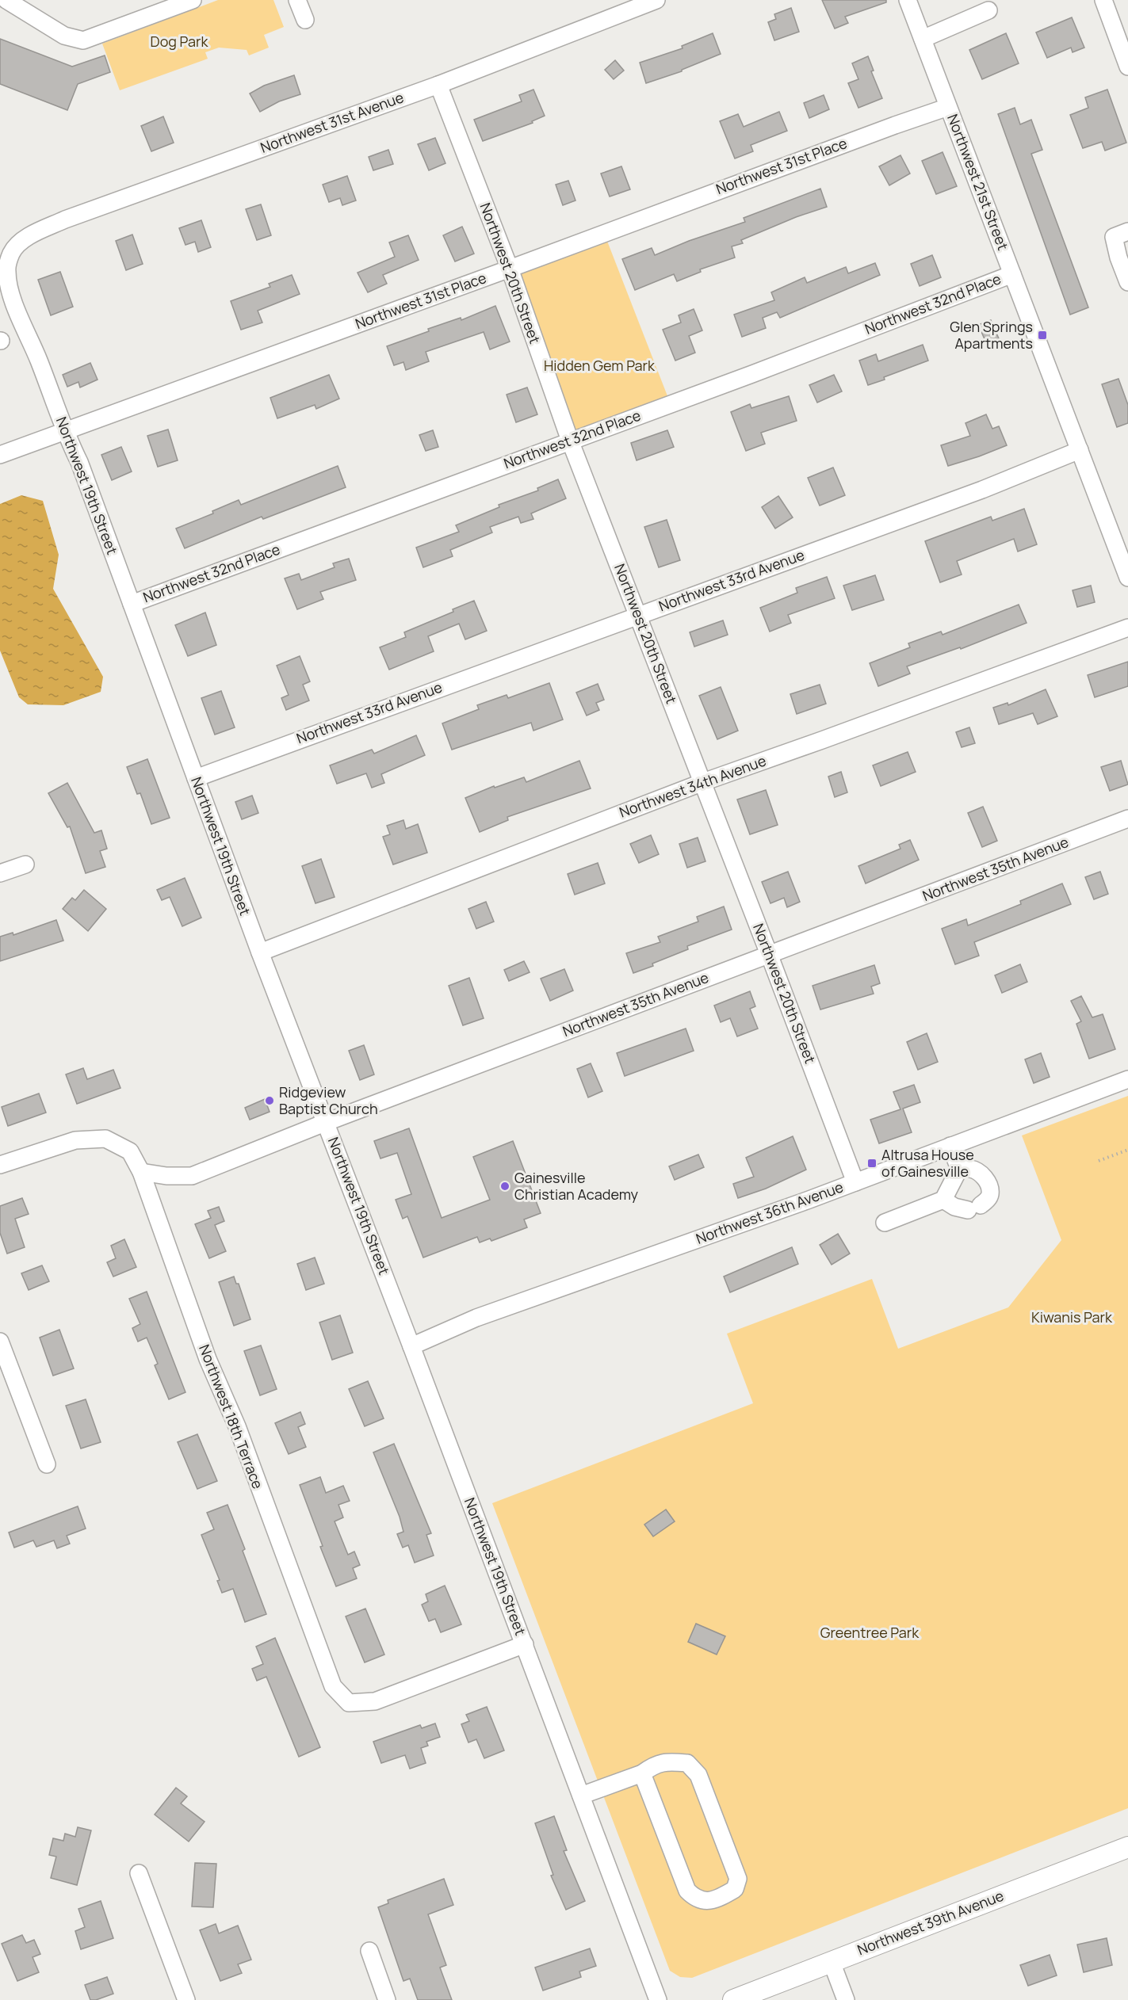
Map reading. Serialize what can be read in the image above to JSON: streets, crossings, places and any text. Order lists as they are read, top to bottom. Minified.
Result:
{"streets":{"main road":["Northwest 39th Avenue"],"street":["Northwest 31st Avenue","Northwest 31st Place","Northwest 21st Street","Northwest 20th Street","Northwest 32nd Place","Northwest 19th Street","Northwest 33rd Avenue","Northwest 34th Avenue","Northwest 35th Avenue","Northwest 36th Avenue","Northwest 18th Terrace"]},"crossings":[["Northwest 31st Avenue","Northwest 20th Street"],["Northwest 31st Avenue","Northwest 19th Street"],["Northwest 31st Place","Northwest 21st Street"],["Northwest 31st Place","Northwest 20th Street"],["Northwest 31st Place","Northwest 19th Street"],["Northwest 21st Street","Northwest 32nd Place"],["Northwest 21st Street","Northwest 33rd Avenue"],["Northwest 20th Street","Northwest 32nd Place"],["Northwest 20th Street","Northwest 33rd Avenue"],["Northwest 20th Street","Northwest 34th Avenue"],["Northwest 20th Street","Northwest 35th Avenue"],["Northwest 20th Street","Northwest 36th Avenue"],["Northwest 32nd Place","Northwest 19th Street"],["Northwest 19th Street","Northwest 33rd Avenue"],["Northwest 19th Street","Northwest 34th Avenue"],["Northwest 19th Street","Northwest 35th Avenue"],["Northwest 19th Street","Northwest 36th Avenue"],["Northwest 19th Street","Northwest 18th Terrace"],["Northwest 35th Avenue","Northwest 18th Terrace"]],"parks":["Dog Park","Hidden Gem Park","Kiwanis Park","Greentree Park"],"places":{"transit":["Glen Springs Apartments","Altrusa House of Gainesville"],"other":["Ridgeview Baptist Church","Gainesville Christian Academy"]}}
